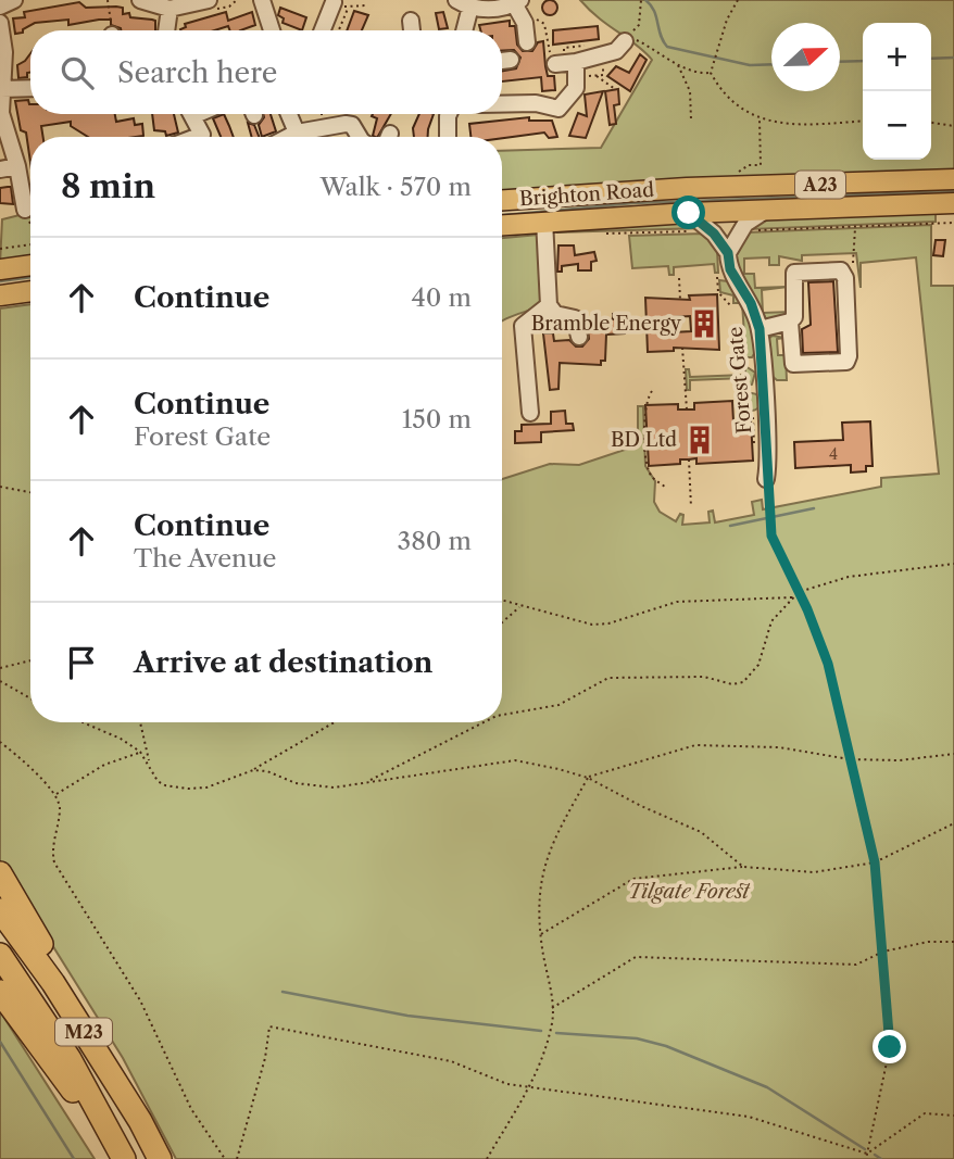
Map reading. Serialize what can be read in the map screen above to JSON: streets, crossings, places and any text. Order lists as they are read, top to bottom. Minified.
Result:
{"streets":{"highway":["M23"],"main road":["A23","Brighton Road"],"street":["Forest Gate"]},"crossings":[["Brighton Road","Forest Gate"]],"parks":["Tilgate Forest"],"places":{"building":["Bramble Energy","BD Ltd"]},"house_numbers":["4"],"north":"right","page":{"map_buttons":["+","−"],"search":"Search here","heading":["8 min","Walk · 570 m"],"list":[["Continue","40 m"],["Continue","Forest Gate","150 m"],["Continue","The Avenue","380 m"],"Arrive at destination"]}}
